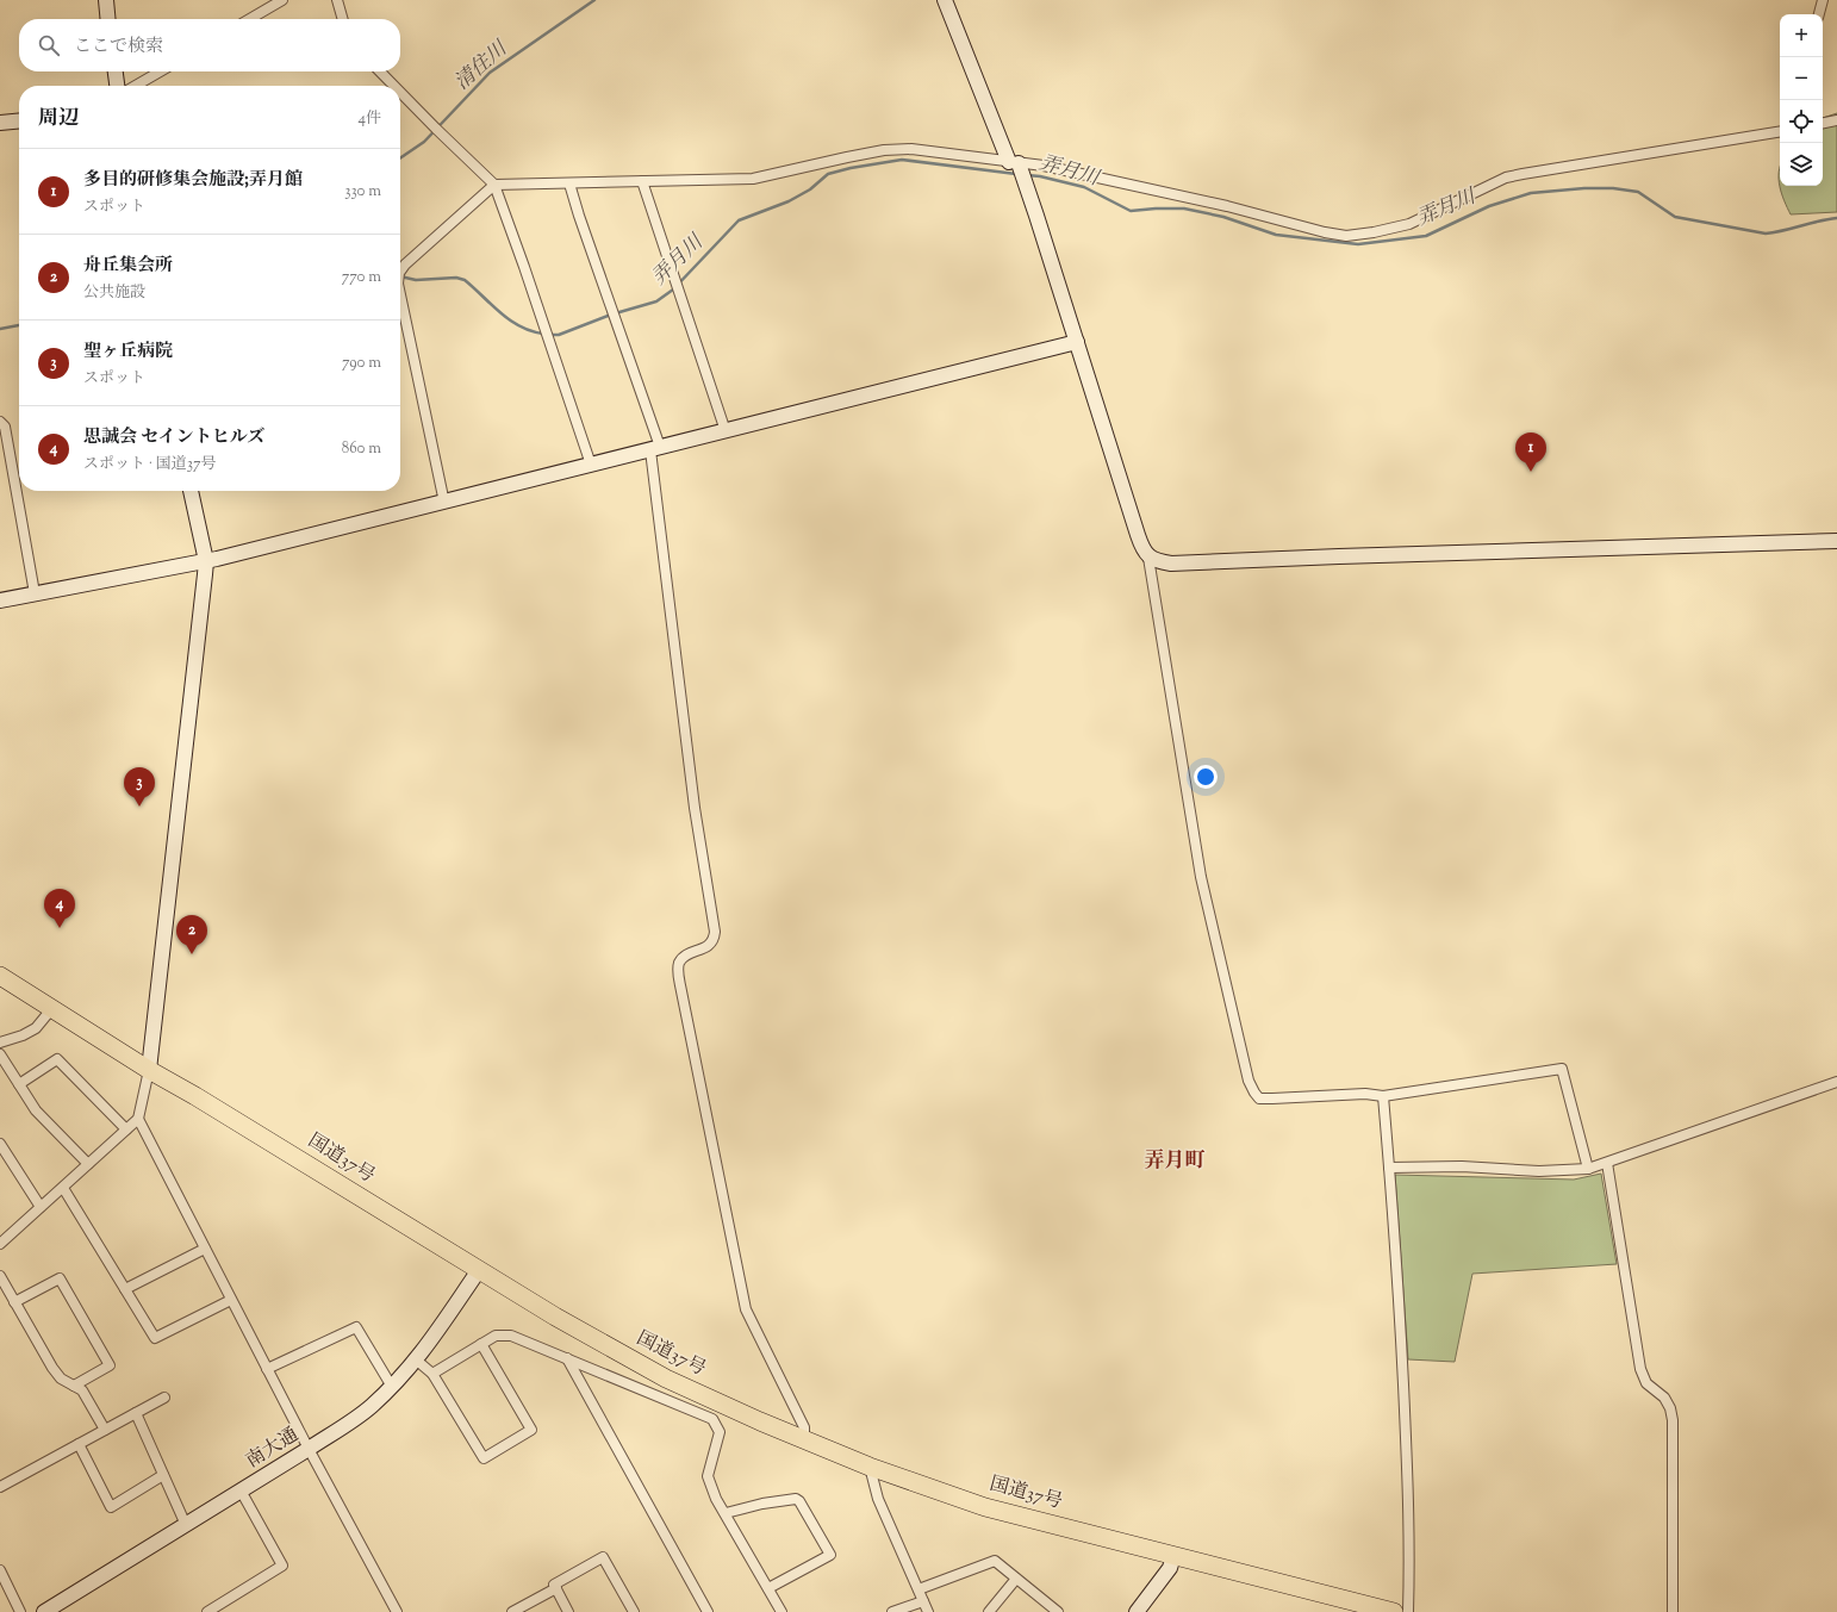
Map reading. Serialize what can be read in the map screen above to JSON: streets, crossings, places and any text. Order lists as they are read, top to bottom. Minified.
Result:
{"streets":{"highway":["国道37号"],"street":["南大通"]},"crossings":[["国道37号","南大通"]],"districts":["弄月町"],"water":["清住川","弄月川"],"page":{"map_buttons":["+","−"],"search":"ここで検索","heading":["周辺","4件"],"list":[{"mark":"1","name":"多目的研修集会施設;弄月館","note":"スポット","value":"330 m"},{"mark":"2","name":"舟丘集会所","note":"公共施設","value":"770 m"},{"mark":"3","name":"聖ヶ丘病院","note":"スポット","value":"790 m"},{"mark":"4","name":"思誠会 セイントヒルズ","note":"スポット · 国道37号","value":"860 m"}],"pins":["1","3","4","2"]}}
